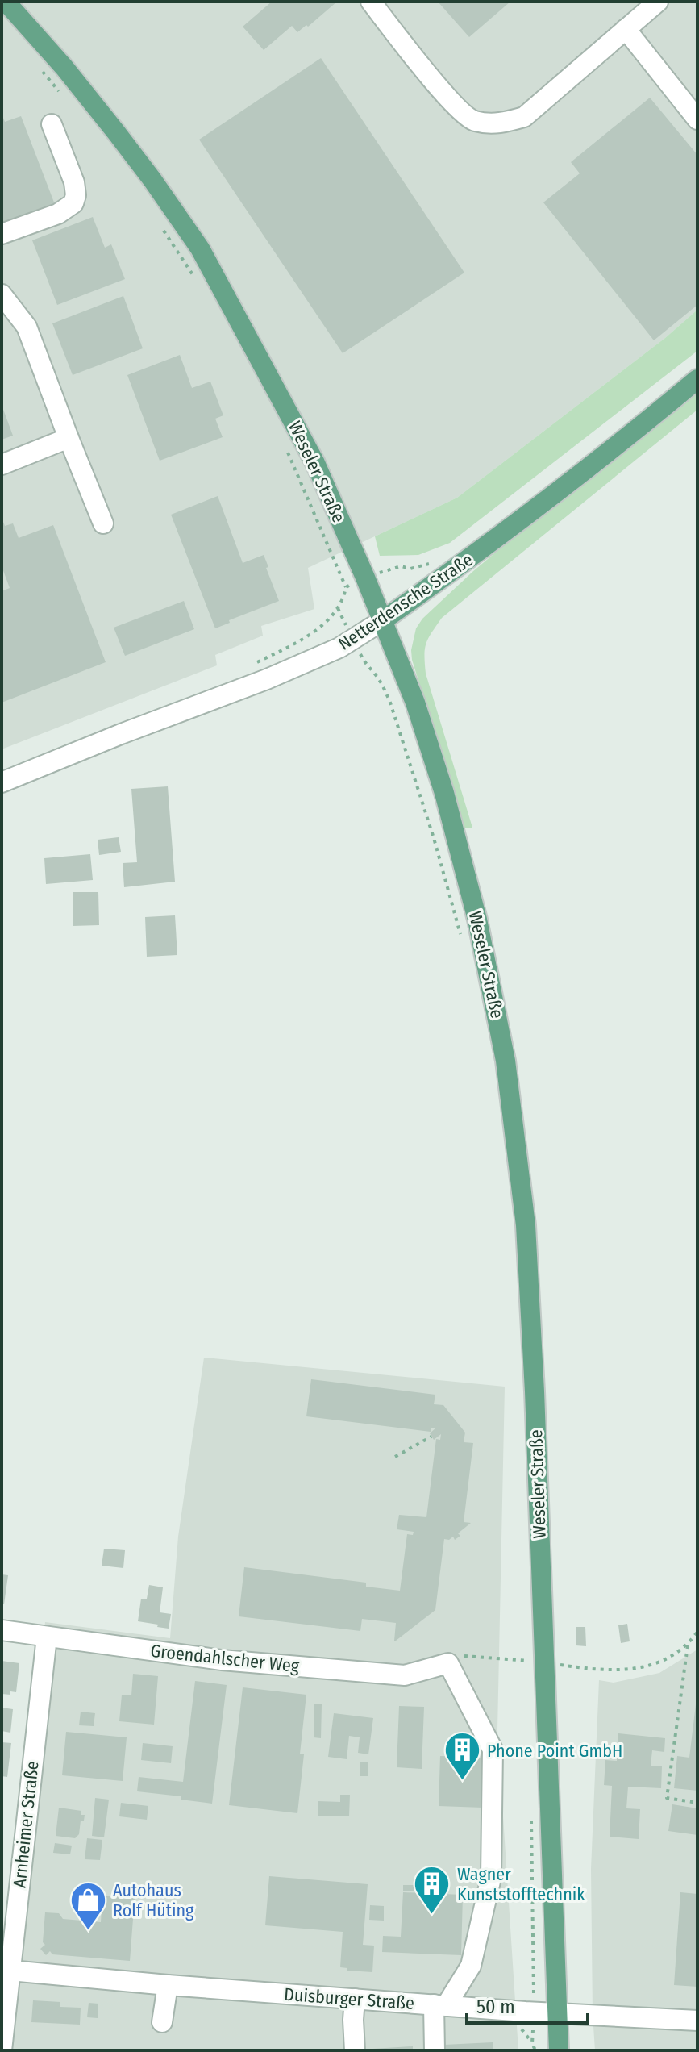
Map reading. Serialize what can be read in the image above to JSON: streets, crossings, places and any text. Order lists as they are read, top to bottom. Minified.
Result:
{"streets":{"main road":["Weseler Straße","Netterdensche Straße"],"street":["Groendahlscher Weg","Arnheimer Straße","Duisburger Straße"]},"crossings":[["Weseler Straße","Netterdensche Straße"],["Weseler Straße","Duisburger Straße"],["Groendahlscher Weg","Arnheimer Straße"],["Arnheimer Straße","Duisburger Straße"]],"places":{"building":["Phone Point GmbH","Wagner Kunststofftechnik"],"shop":["Autohaus Rolf Hüting"]},"scale_bar":"50 m"}
